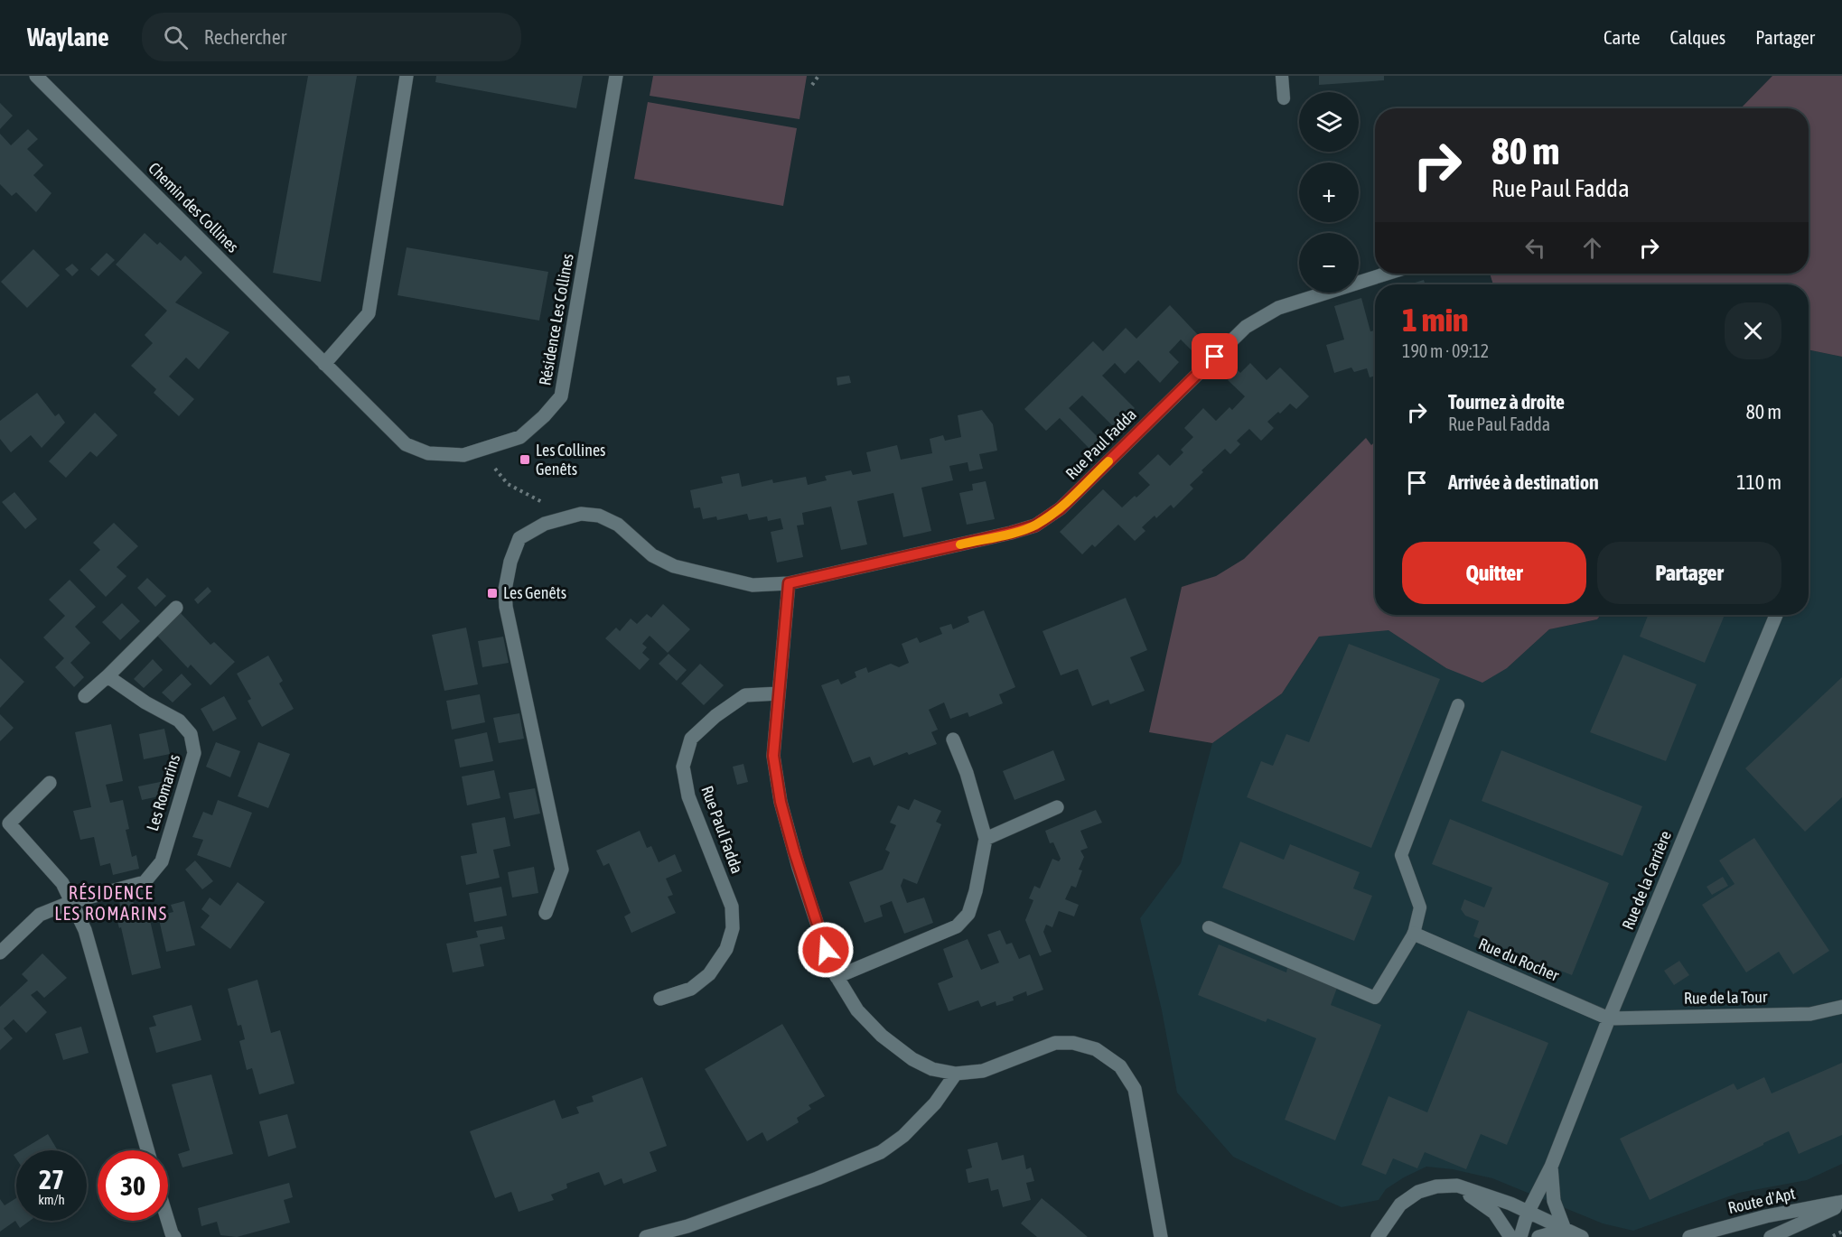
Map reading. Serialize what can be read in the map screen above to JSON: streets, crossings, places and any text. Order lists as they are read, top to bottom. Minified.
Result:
{"streets":{"street":["Chemin des Collines","Résidence Les Collines","Rue Paul Fadda","Les Romarins","Rue de la Carrière","Rue du Rocher","Rue de la Tour","Route d'Apt"]},"crossings":[["Chemin des Collines","Résidence Les Collines"],["Rue de la Carrière","Rue du Rocher"],["Rue de la Carrière","Rue de la Tour"],["Rue du Rocher","Rue de la Tour"]],"districts":["RÉSIDENCE LES ROMARINS"],"places":{"transit":["Les Collines Genêts","Les Genêts"]},"page":{"header":"Waylane","search":"Rechercher","nav":["Carte","Calques","Partager"],"map_buttons":["+","−"],"turn":["80 m","Rue Paul Fadda"],"heading":["1 min","190 m · 09:12"],"list":[{"name":"Tournez à droite","note":"Rue Paul Fadda","value":"80 m"},{"name":"Arrivée à destination","value":"110 m"}],"buttons":["Quitter","Partager"],"speed":"27 km/h","limit":"30"}}
